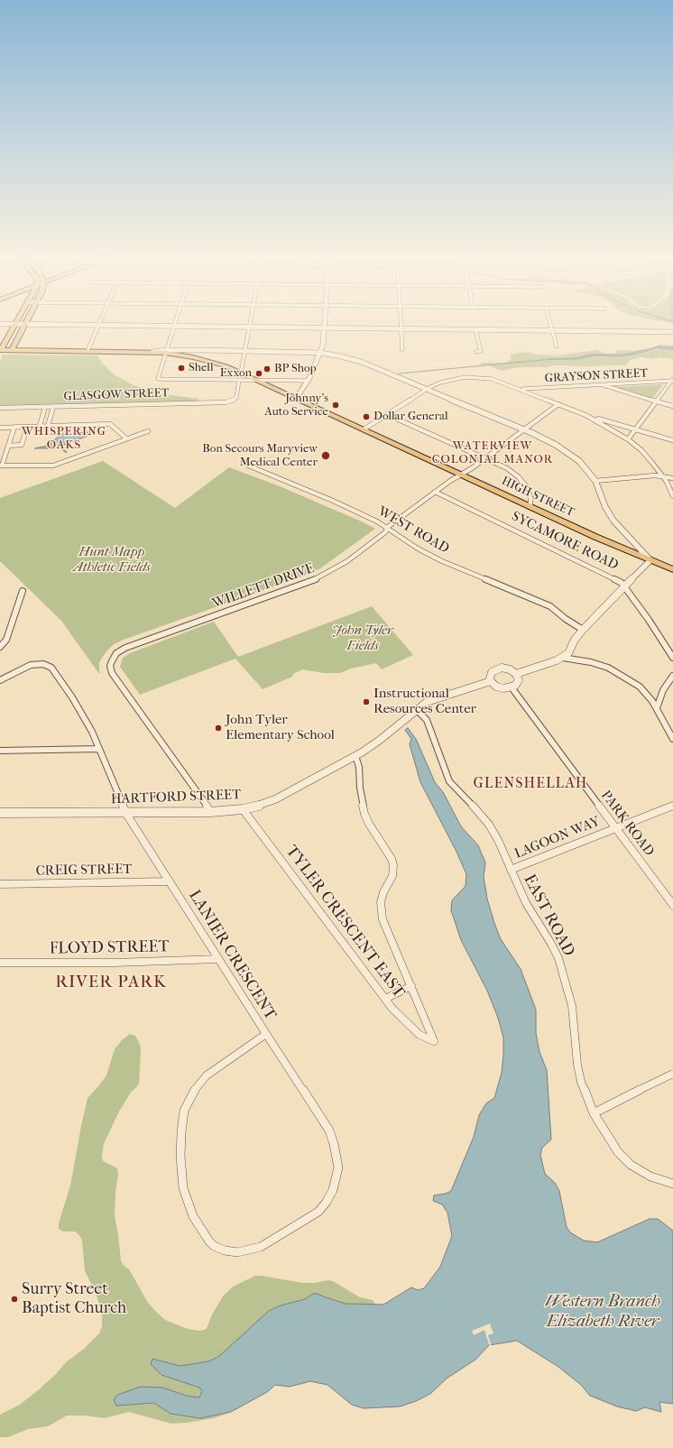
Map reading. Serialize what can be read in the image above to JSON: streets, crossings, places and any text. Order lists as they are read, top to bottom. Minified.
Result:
{"streets":{"main road":["HIGH STREET"],"street":["GRAYSON STREET","GLASGOW STREET","WEST ROAD","SYCAMORE ROAD","WILLETT DRIVE","HARTFORD STREET","PARK ROAD","LAGOON WAY","CREIG STREET","EAST ROAD","TYLER CRESCENT EAST","FLOYD STREET","LANIER CRESCENT"]},"crossings":[["HIGH STREET","WILLETT DRIVE"],["WEST ROAD","WILLETT DRIVE"],["SYCAMORE ROAD","WILLETT DRIVE"],["WILLETT DRIVE","HARTFORD STREET"],["HARTFORD STREET","PARK ROAD"],["HARTFORD STREET","EAST ROAD"],["HARTFORD STREET","TYLER CRESCENT EAST"],["HARTFORD STREET","LANIER CRESCENT"],["PARK ROAD","LAGOON WAY"],["LAGOON WAY","EAST ROAD"],["CREIG STREET","LANIER CRESCENT"],["FLOYD STREET","LANIER CRESCENT"]],"districts":["WHISPERING OAKS","WATERVIEW COLONIAL MANOR","GLENSHELLAH","RIVER PARK"],"water":["Western Branch Elizabeth River"],"parks":["Hunt Mapp Athletic Fields","John Tyler Fields"],"places":["Shell","BP Shop","Exxon","Johnny's Auto Service","Dollar General","Bon Secours Maryview Medical Center","Instructional Resources Center","John Tyler Elementary School","Surry Street Baptist Church"]}
